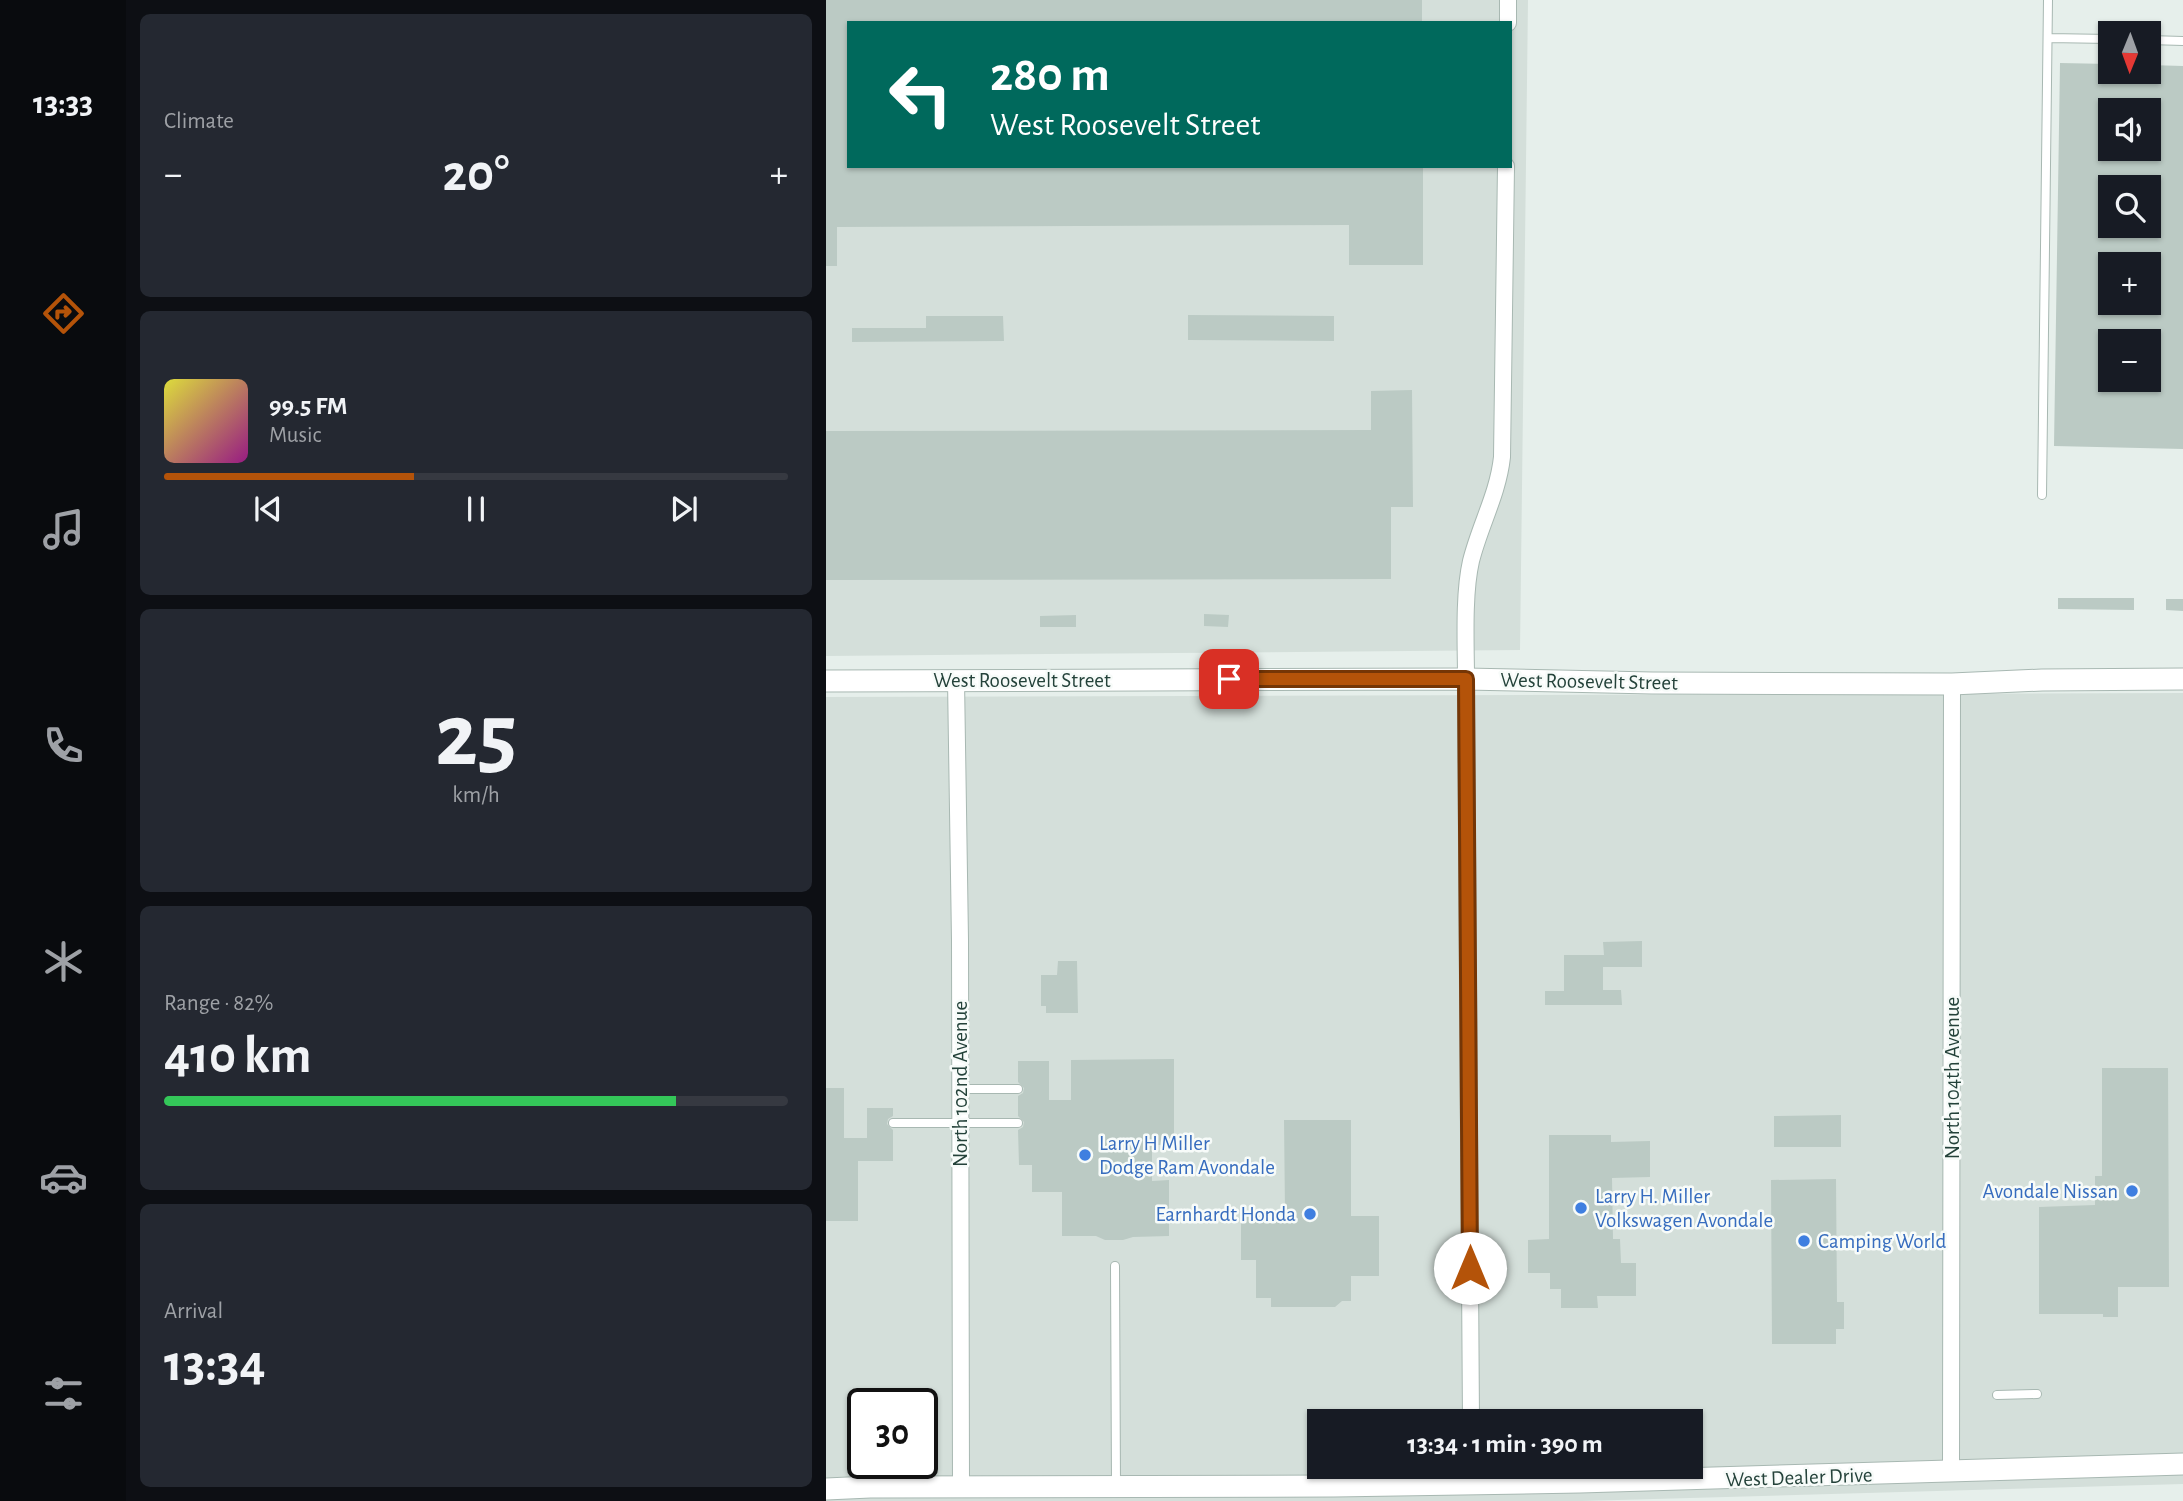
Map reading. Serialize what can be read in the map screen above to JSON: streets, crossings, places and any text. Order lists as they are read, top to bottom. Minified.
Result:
{"streets":{"street":["West Roosevelt Street","North 104th Avenue","North 102nd Avenue","West Dealer Drive"]},"crossings":[["West Roosevelt Street","North 104th Avenue"],["West Roosevelt Street","North 102nd Avenue"],["North 104th Avenue","West Dealer Drive"],["North 102nd Avenue","West Dealer Drive"]],"places":["Larry H Miller Dodge Ram Avondale","Avondale Nissan","Larry H. Miller Volkswagen Avondale","Earnhardt Honda","Camping World"],"north":"bottom","page":{"tabs":"13:33","tile":["Climate",["25","km/h"],["Range · 82%","410 km"],["Arrival","13:34"]],"map_buttons":["+","−"],"turn":["280 m","West Roosevelt Street"],"heat":["−","20°","+"],"song":["99.5 FM","Music"],"limit":"30","trip":"13:34 · 1 min · 390 m"}}
